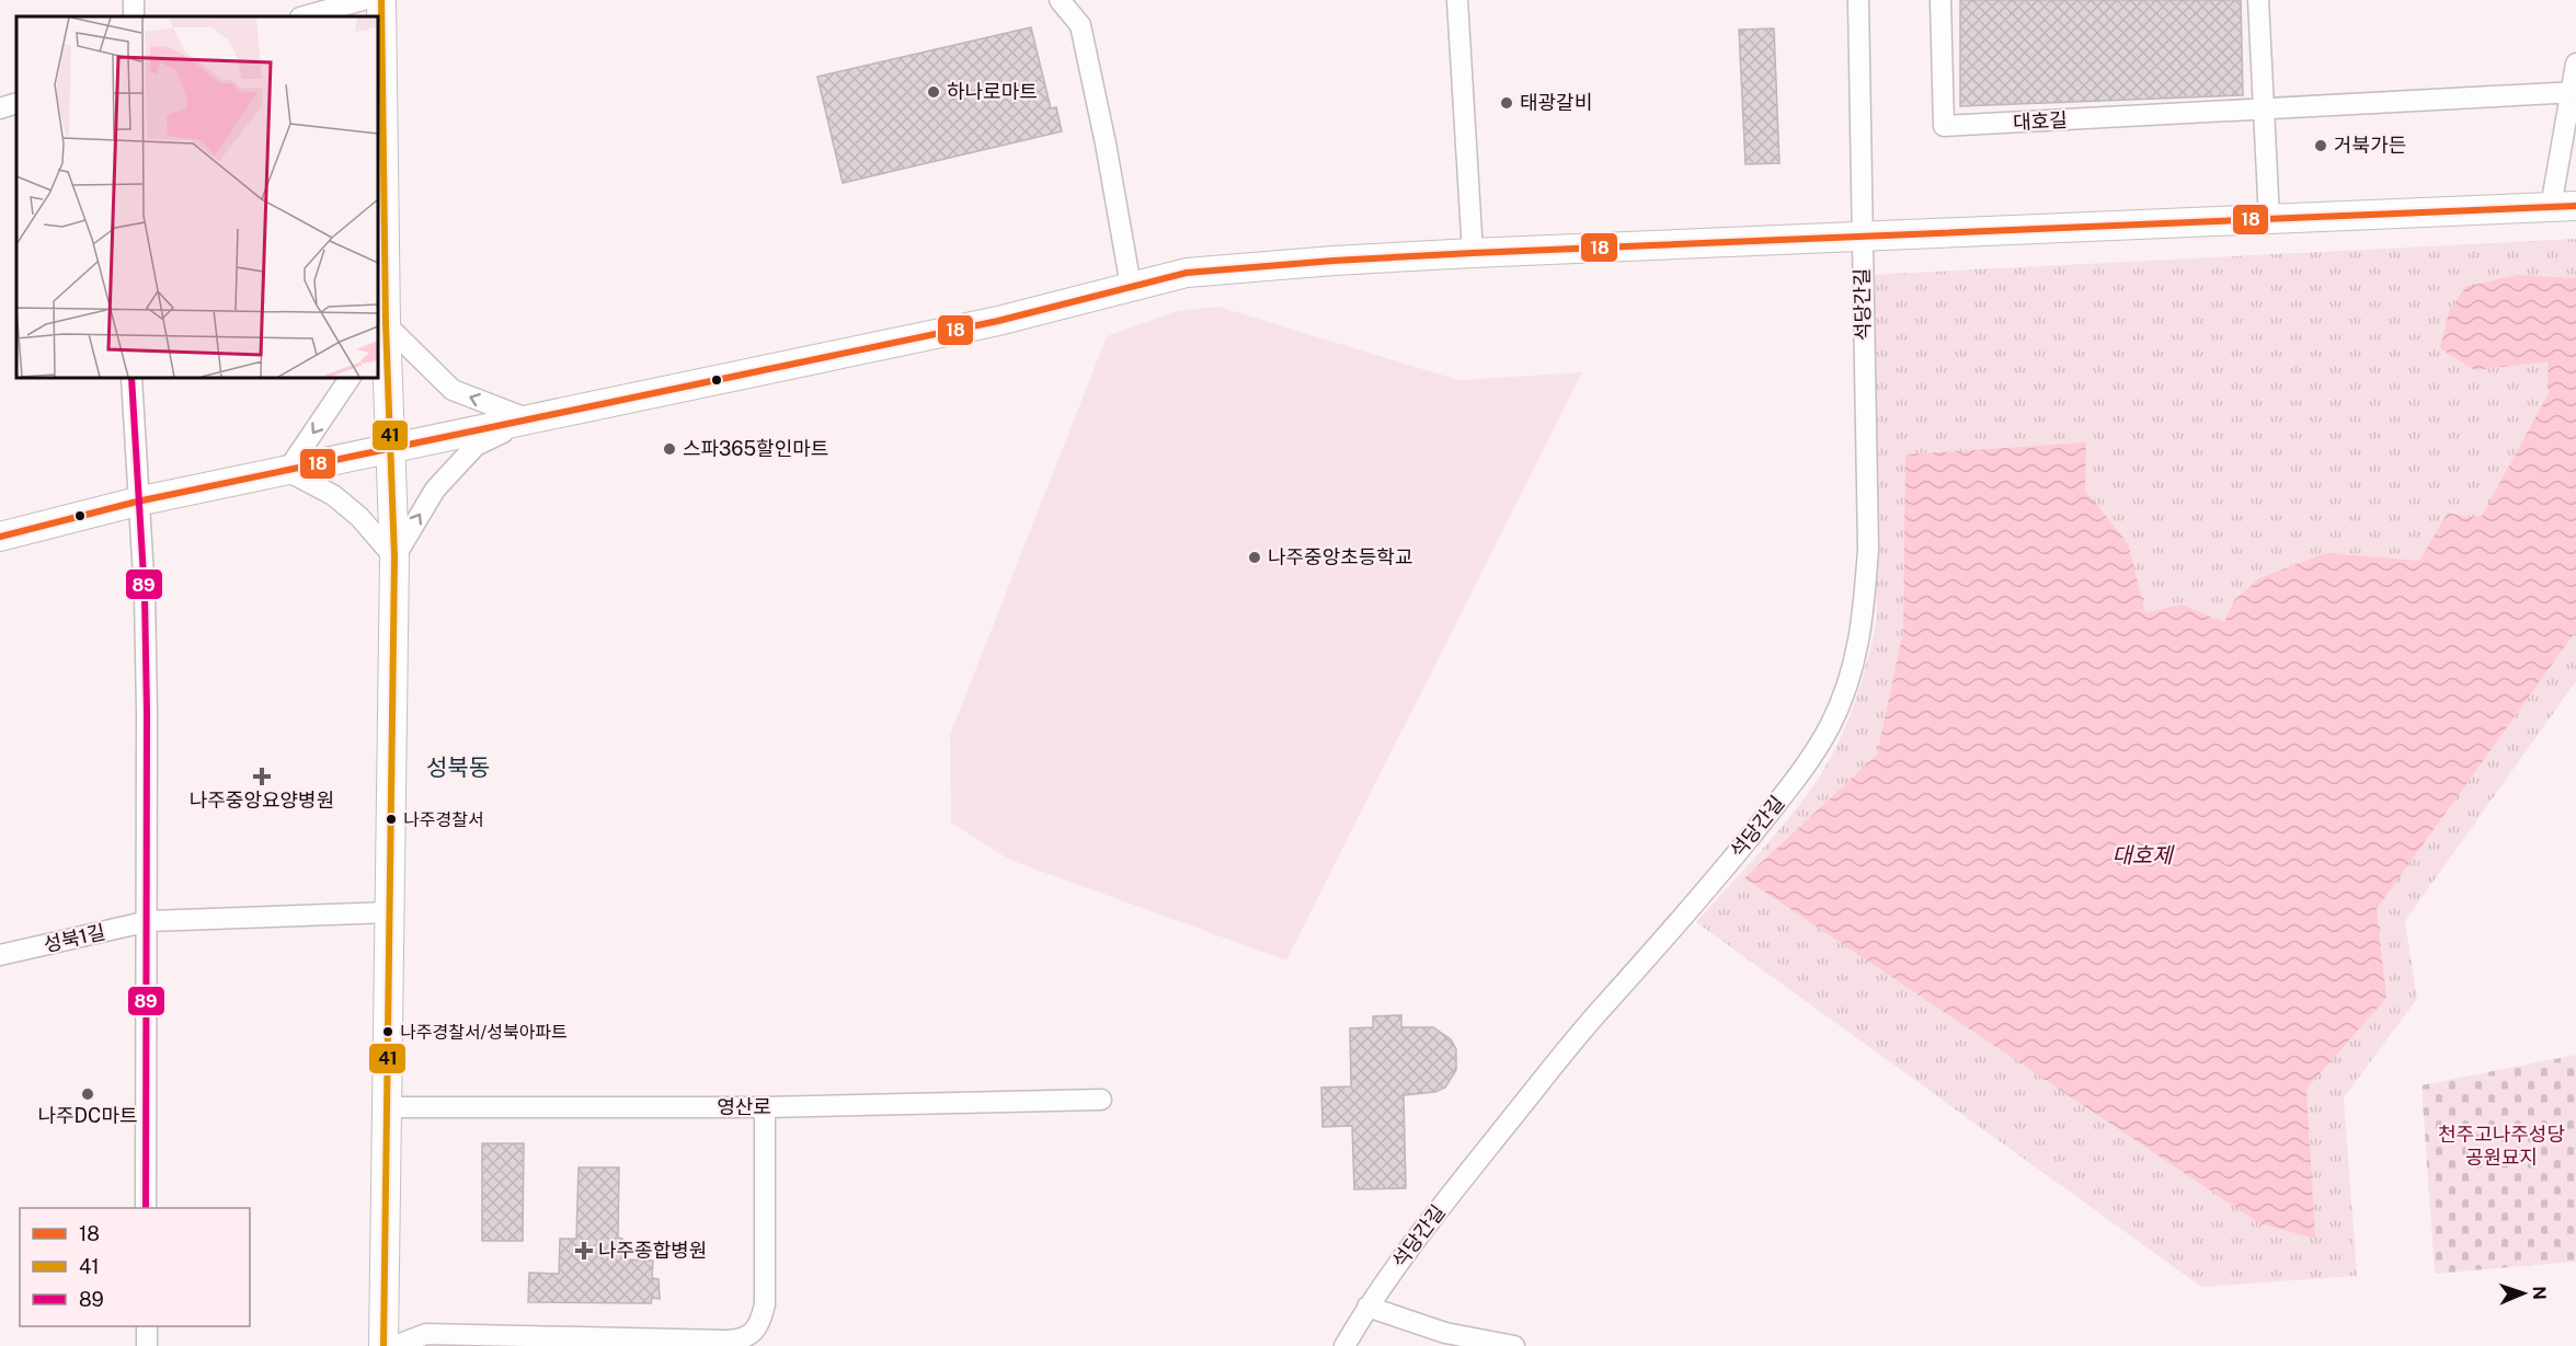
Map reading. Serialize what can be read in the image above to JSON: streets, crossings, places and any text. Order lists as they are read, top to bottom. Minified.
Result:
{"streets":{"street":["대호길","석당간길","성북1길","영산로"]},"districts":["성북동"],"water":["대호제"],"parks":["천주고나주성당 공원묘지"],"places":{"other":["하나로마트","태광갈비","거북가든","스파365할인마트","나주중앙초등학교","나주경찰서","나주경찰서/성북아파트","나주DC마트"],"health":["나주중앙요양병원","나주종합병원"]},"lines":["transit line 41","transit line 18","transit line 89"],"legend":["18","41","89"],"north":"right"}
